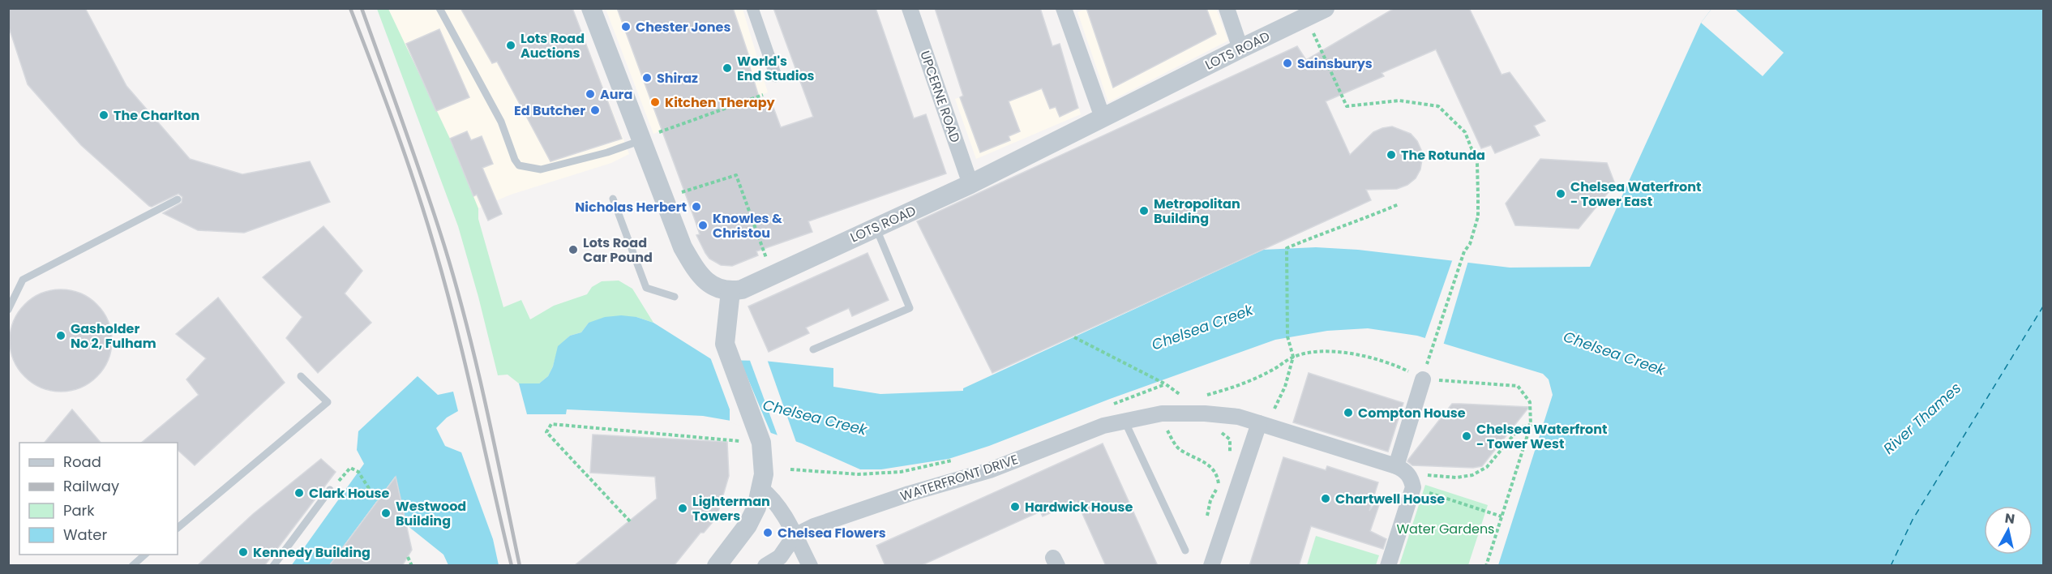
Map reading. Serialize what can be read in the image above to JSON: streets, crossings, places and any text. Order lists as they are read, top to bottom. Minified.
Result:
{"streets":{"street":["LOTS ROAD","UPCERNE ROAD","WATERFRONT DRIVE"]},"crossings":[["LOTS ROAD","UPCERNE ROAD"]],"water":["Chelsea Creek","River Thames"],"parks":["Water Gardens"],"places":["Chester Jones","Lots Road Auctions","Sainsburys","World's End Studios","Shiraz","Aura","Kitchen Therapy","Ed Butcher","The Charlton","The Rotunda","Chelsea Waterfront - Tower East","Nicholas Herbert","Metropolitan Building","Knowles & Christou","Lots Road Car Pound","Gasholder No 2, Fulham","Compton House","Chelsea Waterfront - Tower West","Clark House","Chartwell House","Hardwick House","Lighterman Towers","Westwood Building","Chelsea Flowers","Kennedy Building"],"legend":["Road","Railway","Park","Water"],"north":"top"}
